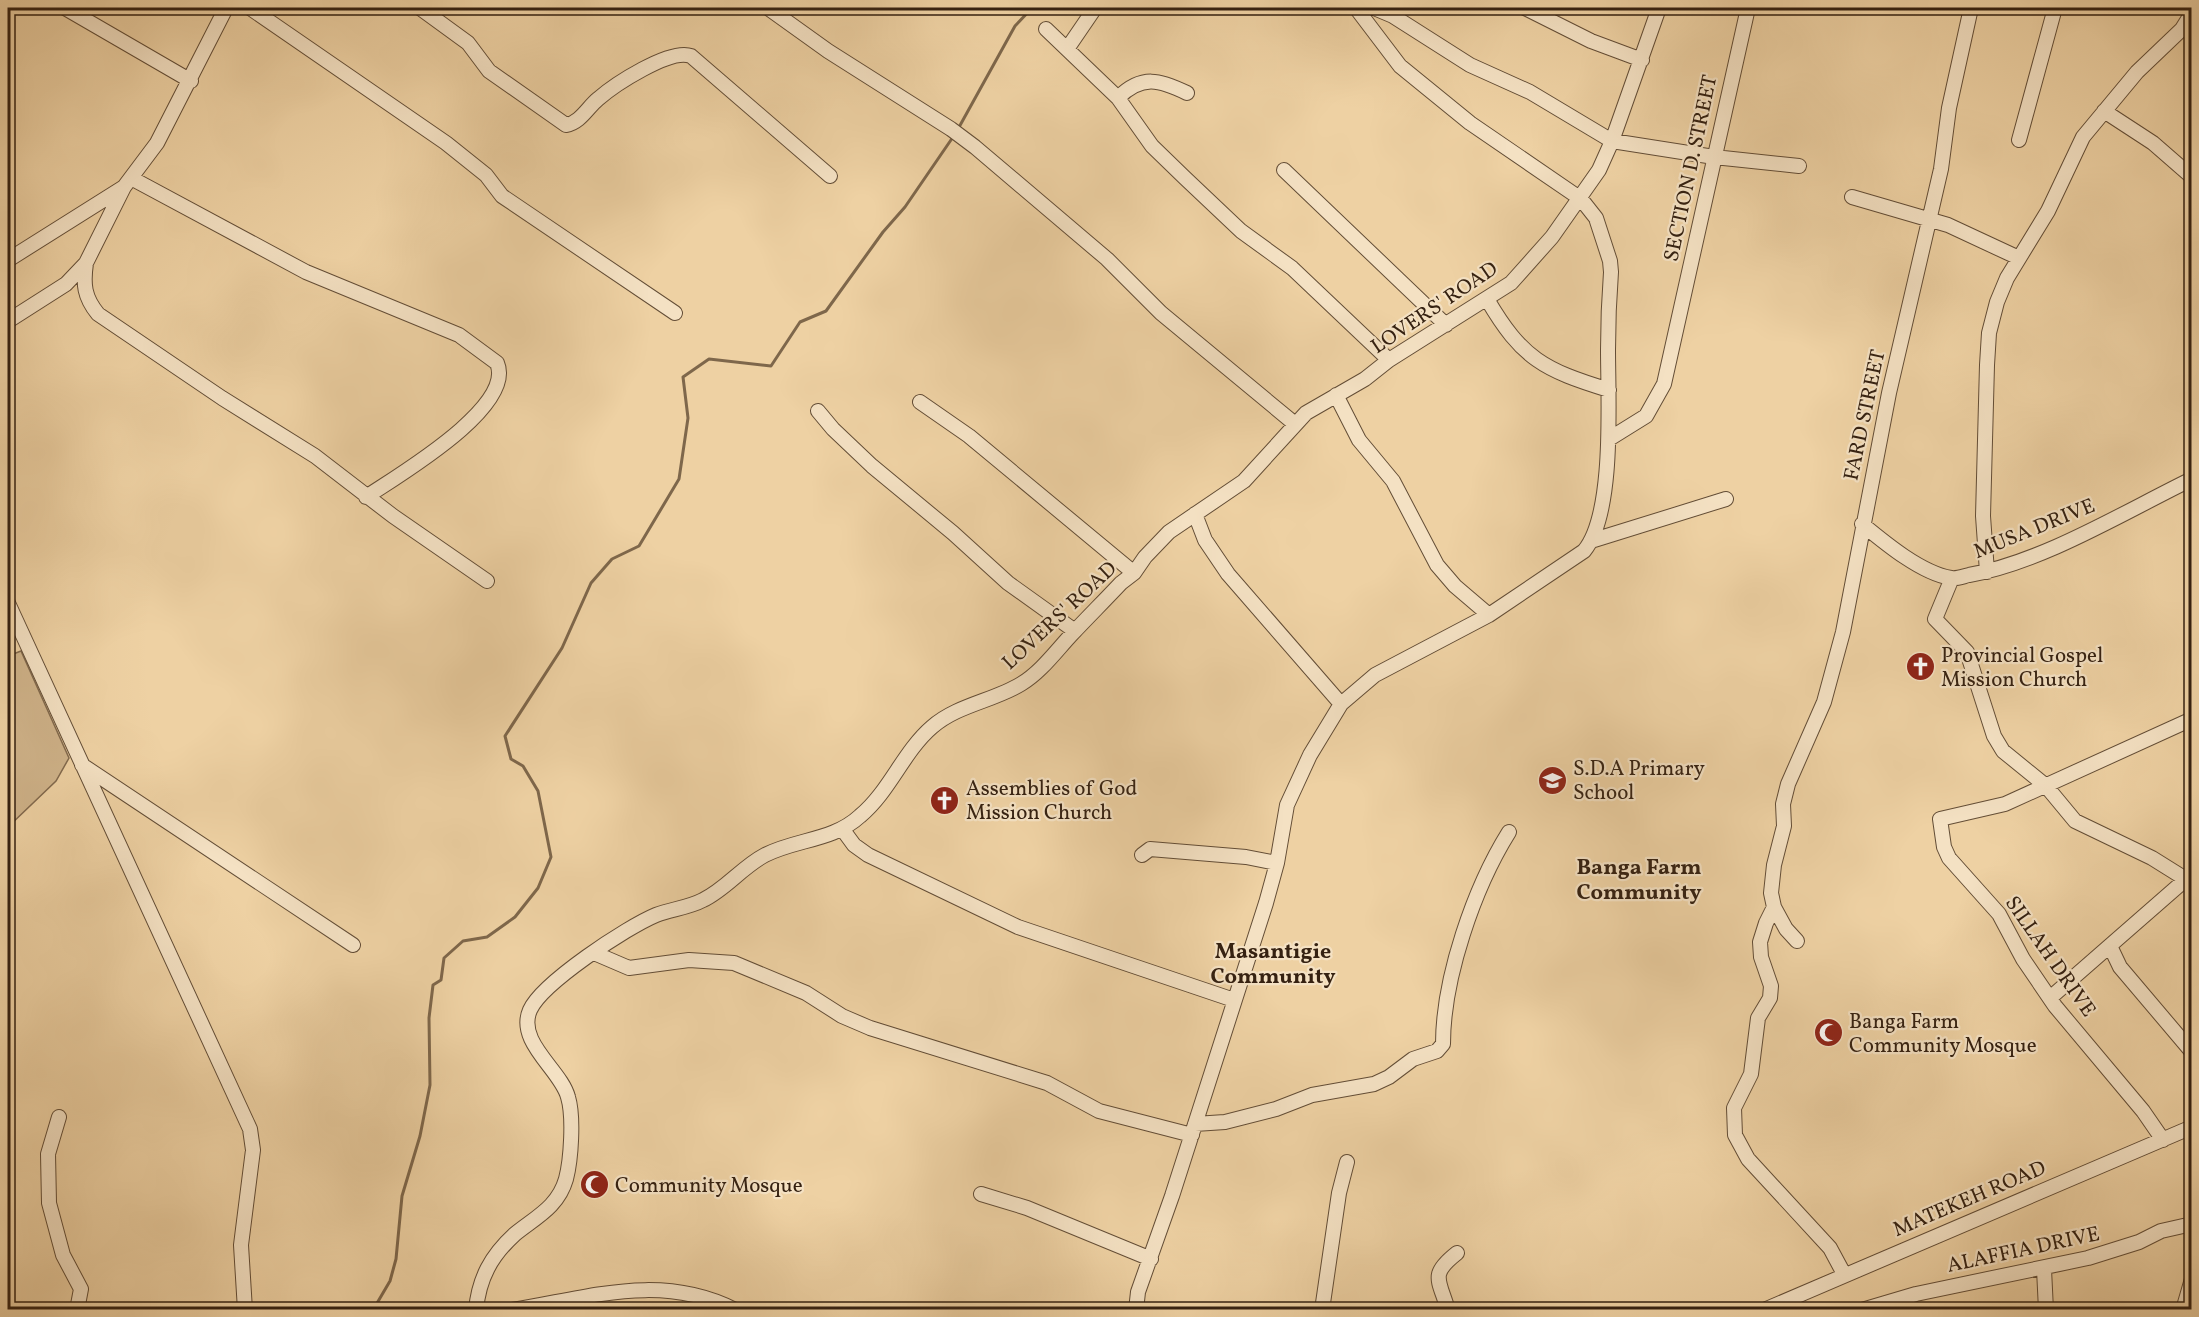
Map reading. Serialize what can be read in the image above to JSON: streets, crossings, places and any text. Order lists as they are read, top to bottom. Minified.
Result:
{"streets":{"street":["SECTION D. STREET","LOVERS' ROAD","FARD STREET","MUSA DRIVE","SILLAH DRIVE","MATEKEH ROAD","ALAFFIA DRIVE"]},"crossings":[["FARD STREET","MUSA DRIVE"],["SILLAH DRIVE","MATEKEH ROAD"]],"districts":["Banga Farm Community","Masantigie Community"],"places":{"church":["Provincial Gospel Mission Church","Assemblies of God Mission Church"],"school or university":["S.D.A Primary School"],"mosque":["Banga Farm Community Mosque","Community Mosque"]}}
